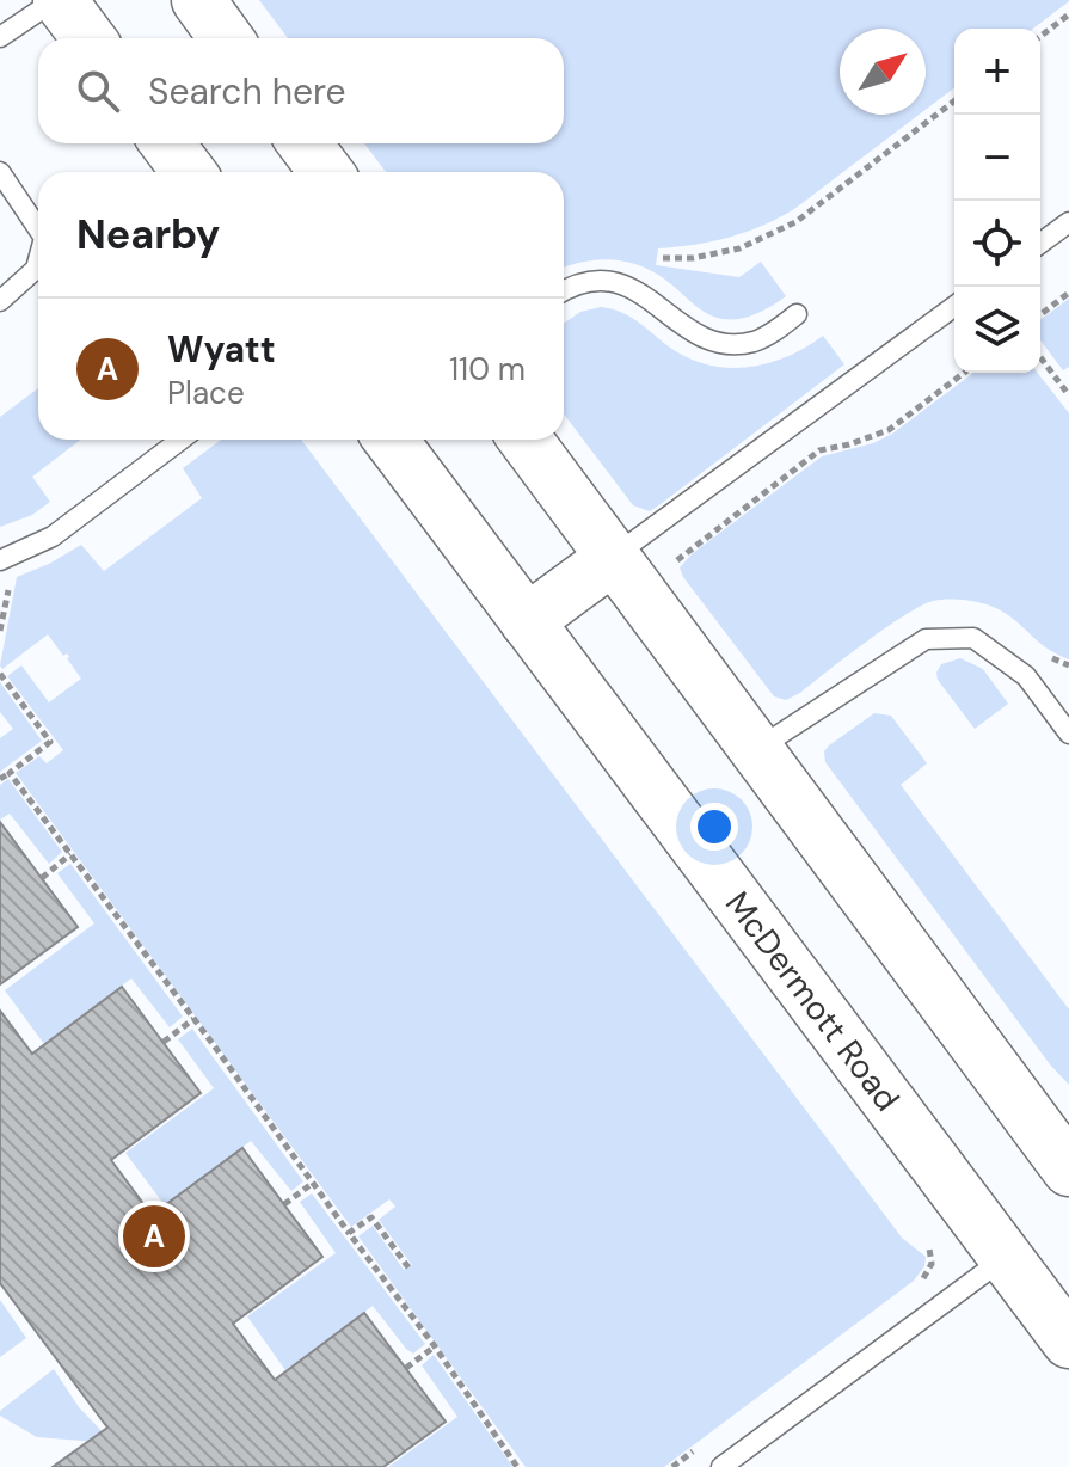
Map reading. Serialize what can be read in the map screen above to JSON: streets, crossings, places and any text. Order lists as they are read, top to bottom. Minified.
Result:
{"streets":{"main road":["McDermott Road"]},"north":"top right","page":{"map_buttons":["+","−"],"search":"Search here","heading":"Nearby","list":[{"mark":"A","name":"Wyatt","note":"Place","value":"110 m"}],"pins":"A"}}
